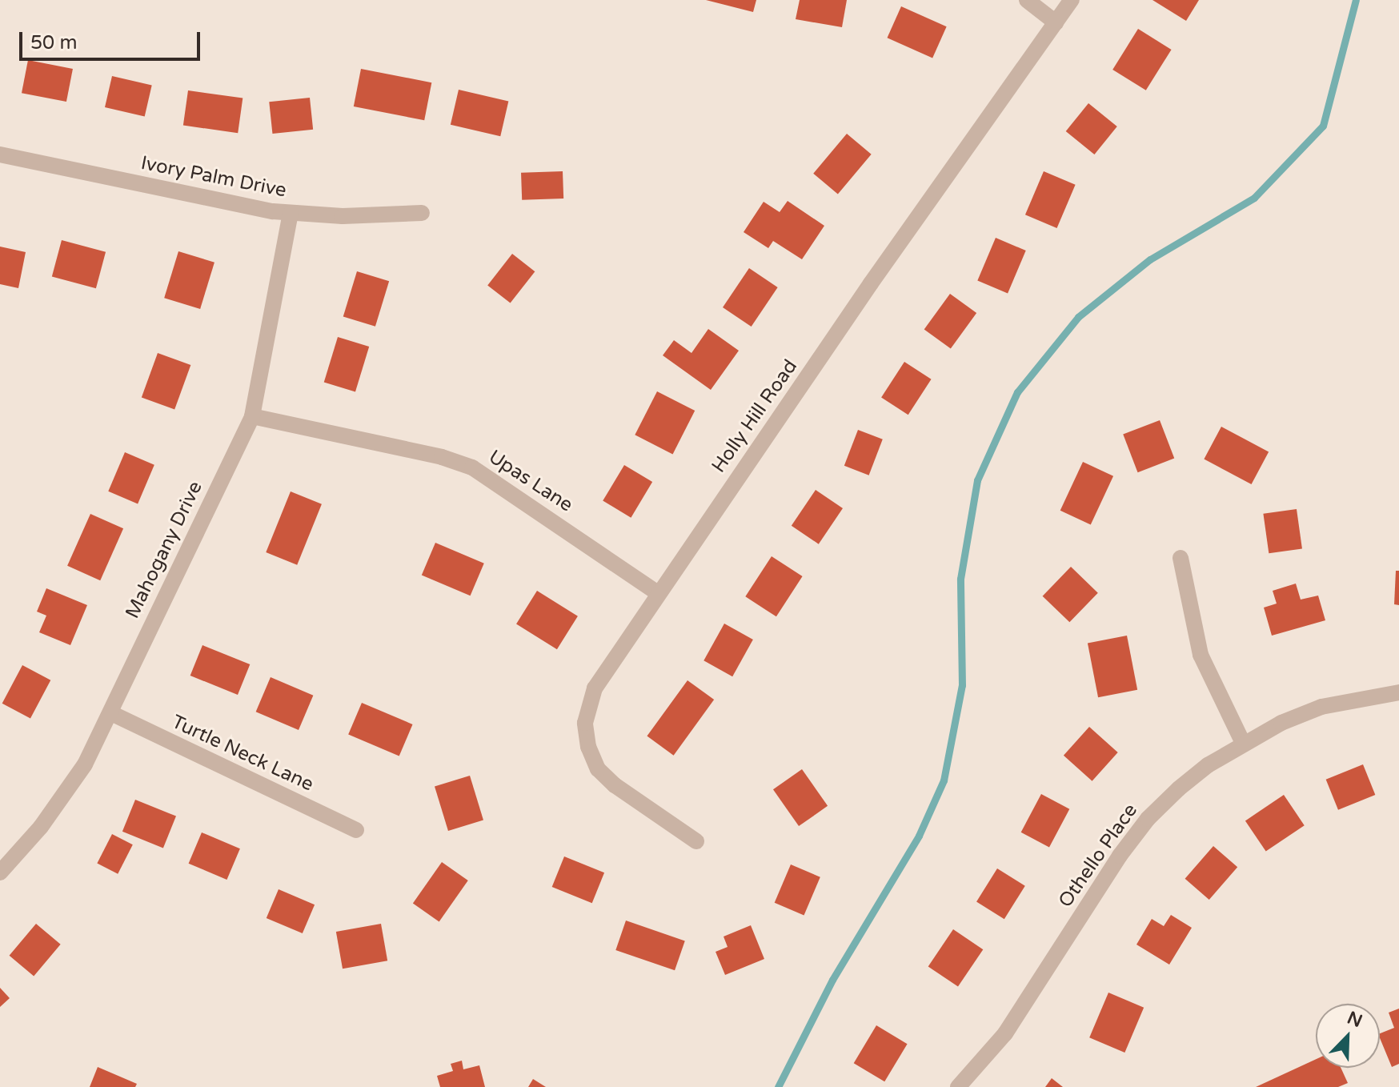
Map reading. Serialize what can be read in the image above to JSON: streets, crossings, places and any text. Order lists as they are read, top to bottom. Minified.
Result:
{"streets":{"street":["Ivory Palm Drive","Holly Hill Road","Upas Lane","Mahogany Drive","Turtle Neck Lane","Othello Place"]},"crossings":[["Ivory Palm Drive","Mahogany Drive"],["Holly Hill Road","Upas Lane"],["Upas Lane","Mahogany Drive"],["Mahogany Drive","Turtle Neck Lane"]],"scale_bar":"50 m","north":"top right"}
